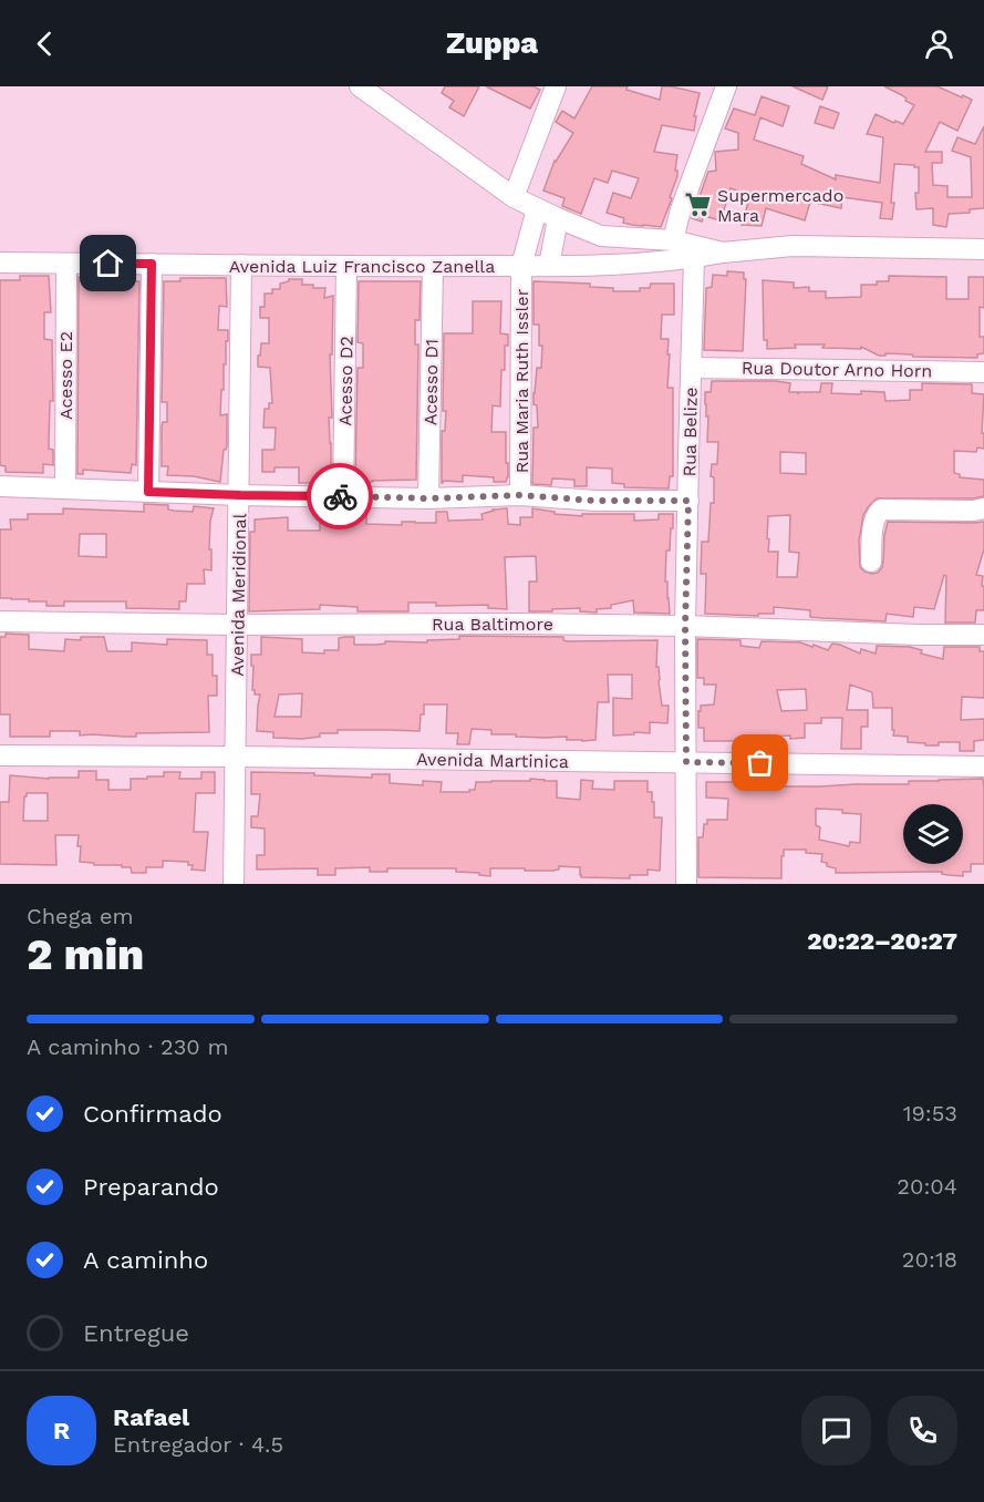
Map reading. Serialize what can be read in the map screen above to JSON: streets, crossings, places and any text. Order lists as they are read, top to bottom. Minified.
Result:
{"streets":{"street":["Avenida Luiz Francisco Zanella","Rua Doutor Arno Horn","Acesso E2","Acesso D2","Rua Maria Ruth Issler","Acesso D1","Rua Belize","Avenida Meridional","Rua Baltimore","Avenida Martinica"]},"crossings":[["Avenida Luiz Francisco Zanella","Acesso E2"],["Avenida Luiz Francisco Zanella","Acesso D2"],["Avenida Luiz Francisco Zanella","Rua Maria Ruth Issler"],["Avenida Luiz Francisco Zanella","Acesso D1"],["Avenida Luiz Francisco Zanella","Rua Belize"],["Avenida Luiz Francisco Zanella","Avenida Meridional"],["Rua Doutor Arno Horn","Rua Belize"],["Rua Belize","Rua Baltimore"],["Rua Belize","Avenida Martinica"],["Avenida Meridional","Rua Baltimore"],["Avenida Meridional","Avenida Martinica"]],"places":{"supermarket":["Supermercado Mara"]},"page":{"header":"Zuppa","heading":["2 min","Chega em","20:22–20:27"],"panel":["Rafael","Entregador · 4.5"],"bar":"A caminho · 230 m","list":[["Confirmado","19:53"],["Preparando","20:04"],["A caminho","20:18"],"Entregue"],"round":"R"}}
